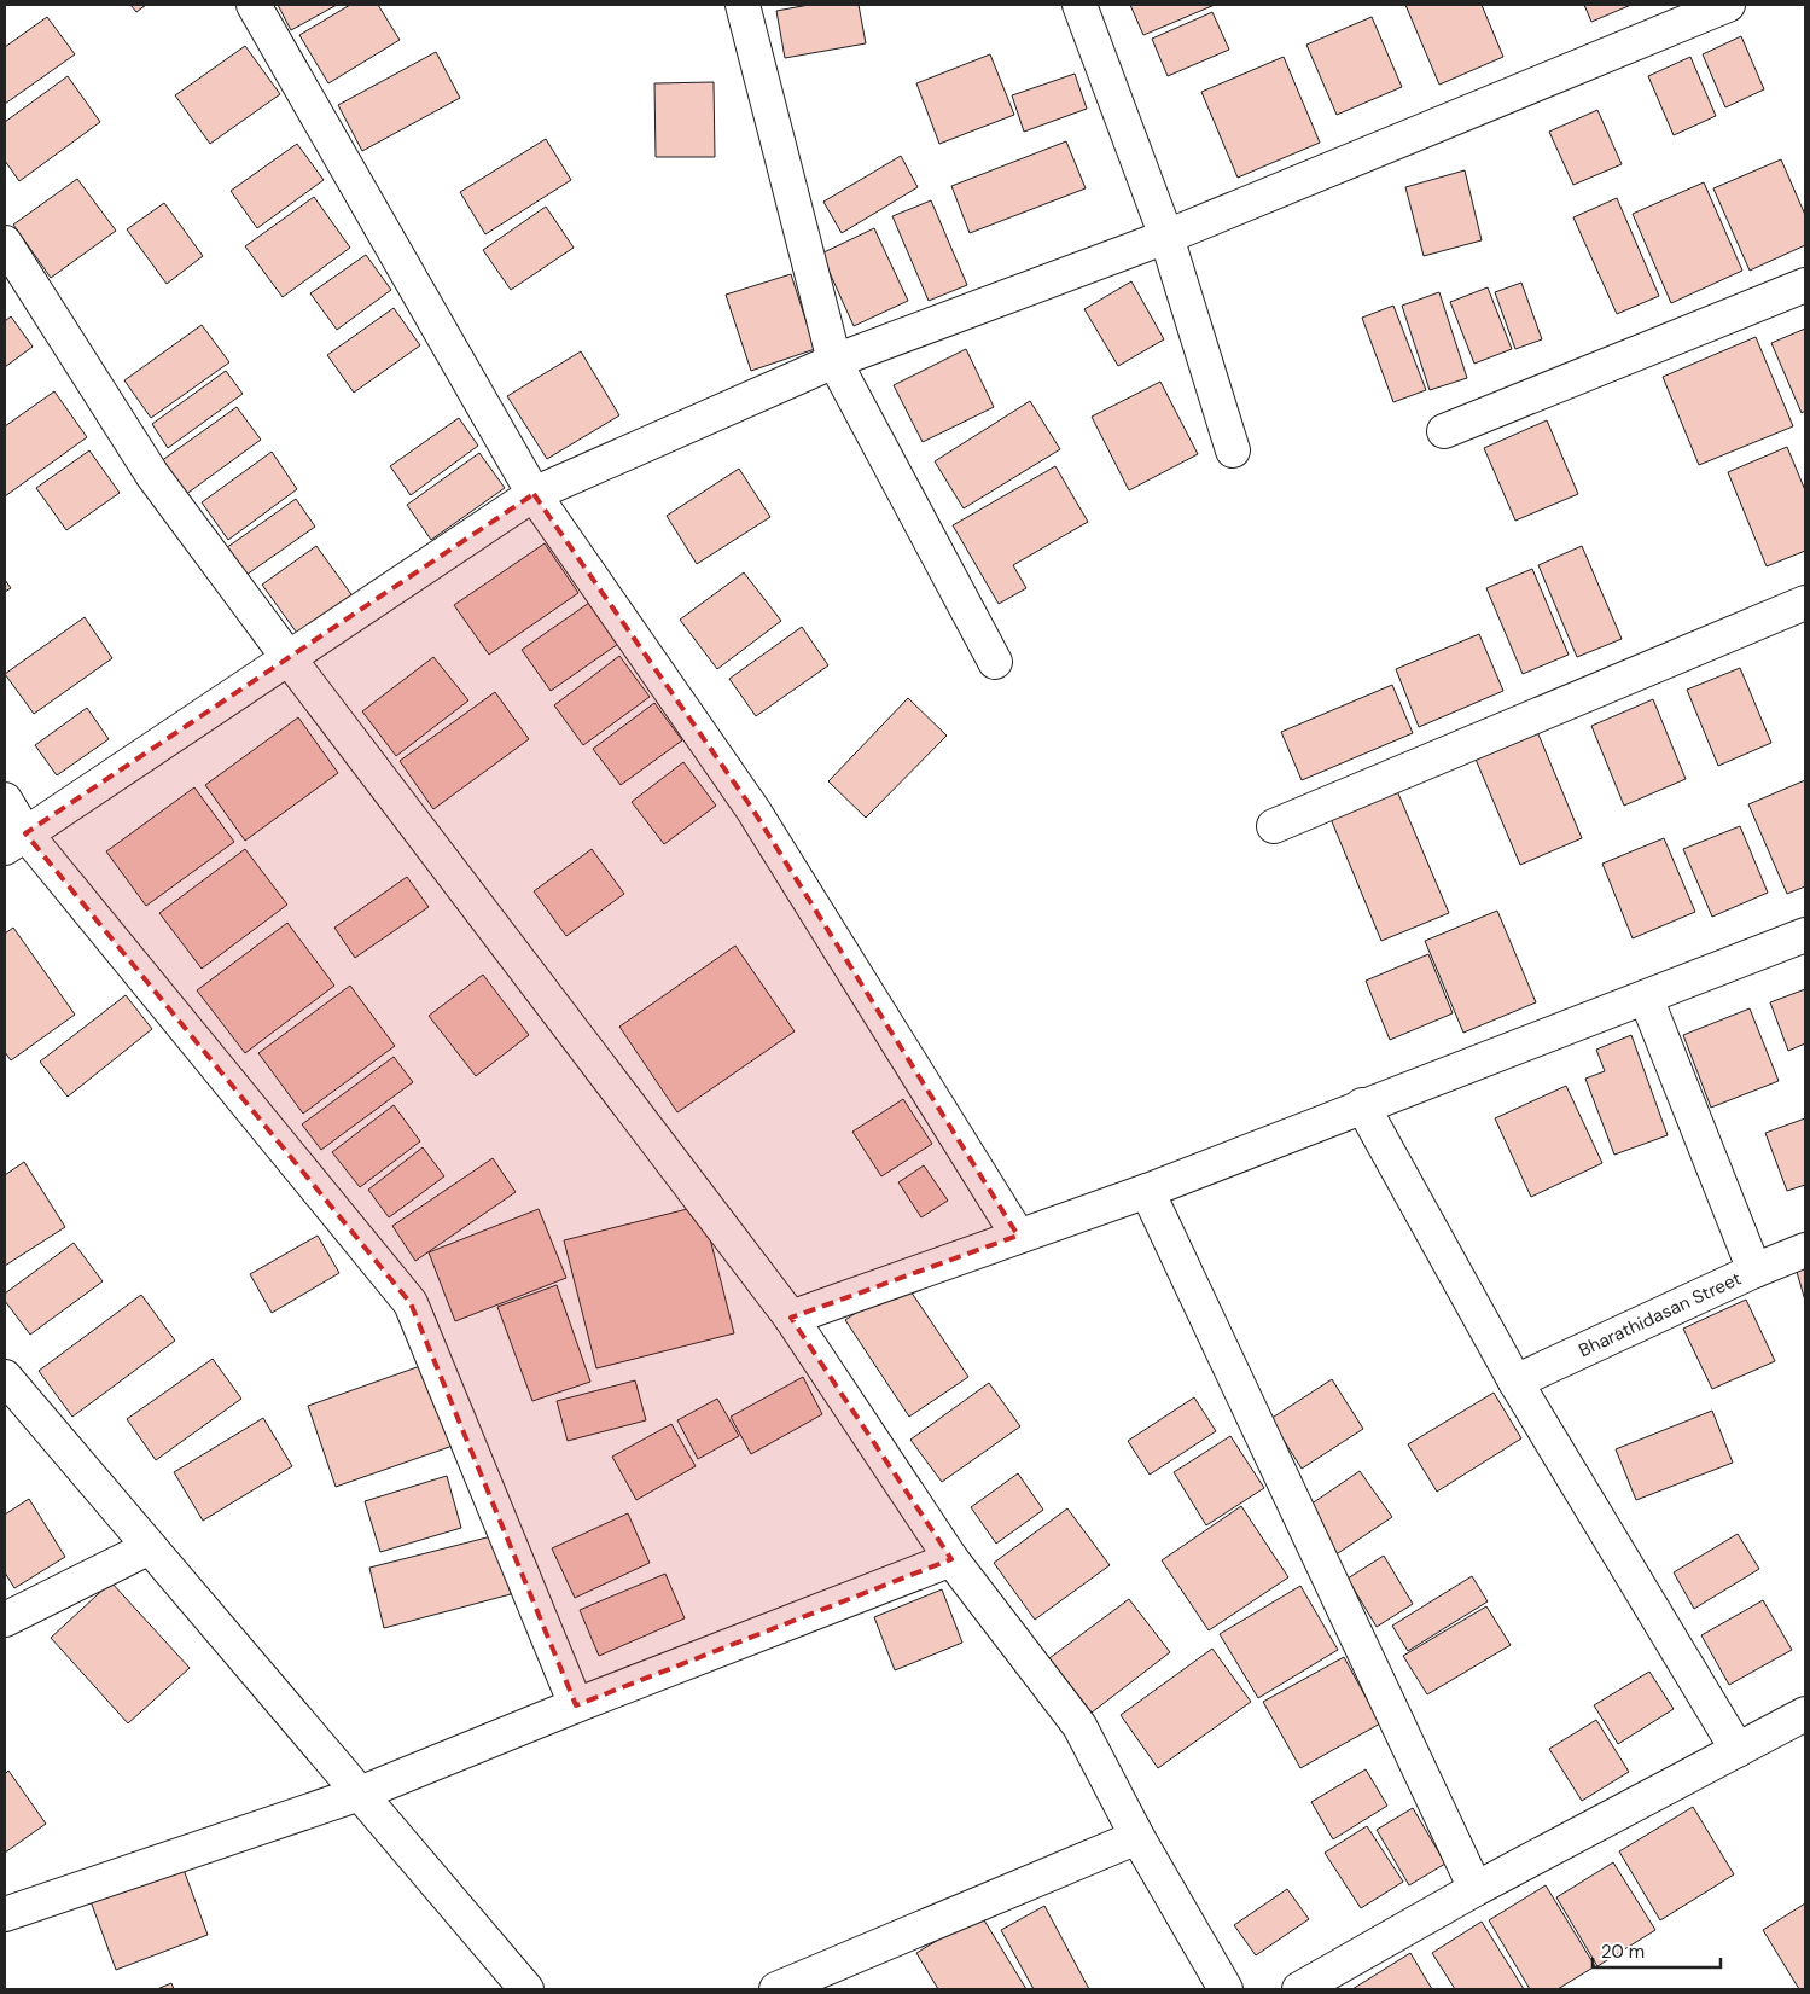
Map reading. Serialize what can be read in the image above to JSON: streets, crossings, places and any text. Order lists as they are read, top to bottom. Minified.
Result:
{"streets":{"street":["Bharathidasan Street"]},"scale_bar":"20 m"}
